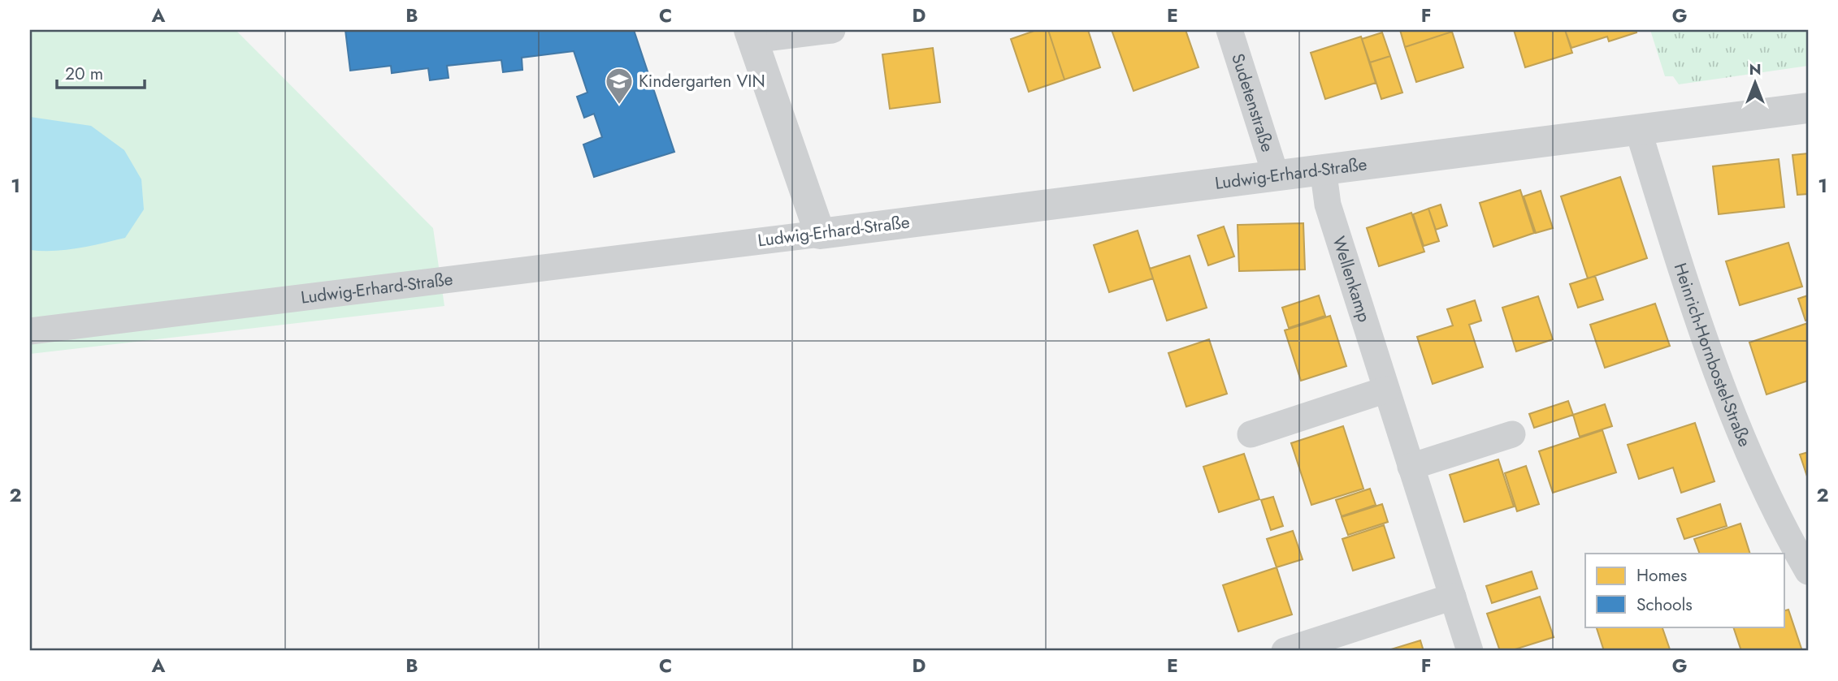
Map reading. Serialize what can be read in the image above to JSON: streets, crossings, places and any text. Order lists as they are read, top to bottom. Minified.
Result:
{"streets":{"street":["Sudetenstraße","Ludwig-Erhard-Straße","Wellenkamp","Heinrich-Hornbostel-Straße"]},"crossings":[["Sudetenstraße","Ludwig-Erhard-Straße"],["Ludwig-Erhard-Straße","Wellenkamp"],["Ludwig-Erhard-Straße","Heinrich-Hornbostel-Straße"]],"places":{"school or university":["Kindergarten VIN"]},"legend":["Homes","Schools"],"scale_bar":"20 m","north":"top","grid":{"columns":["A","B","C","D","E","F","G"],"rows":["1","2"]}}
